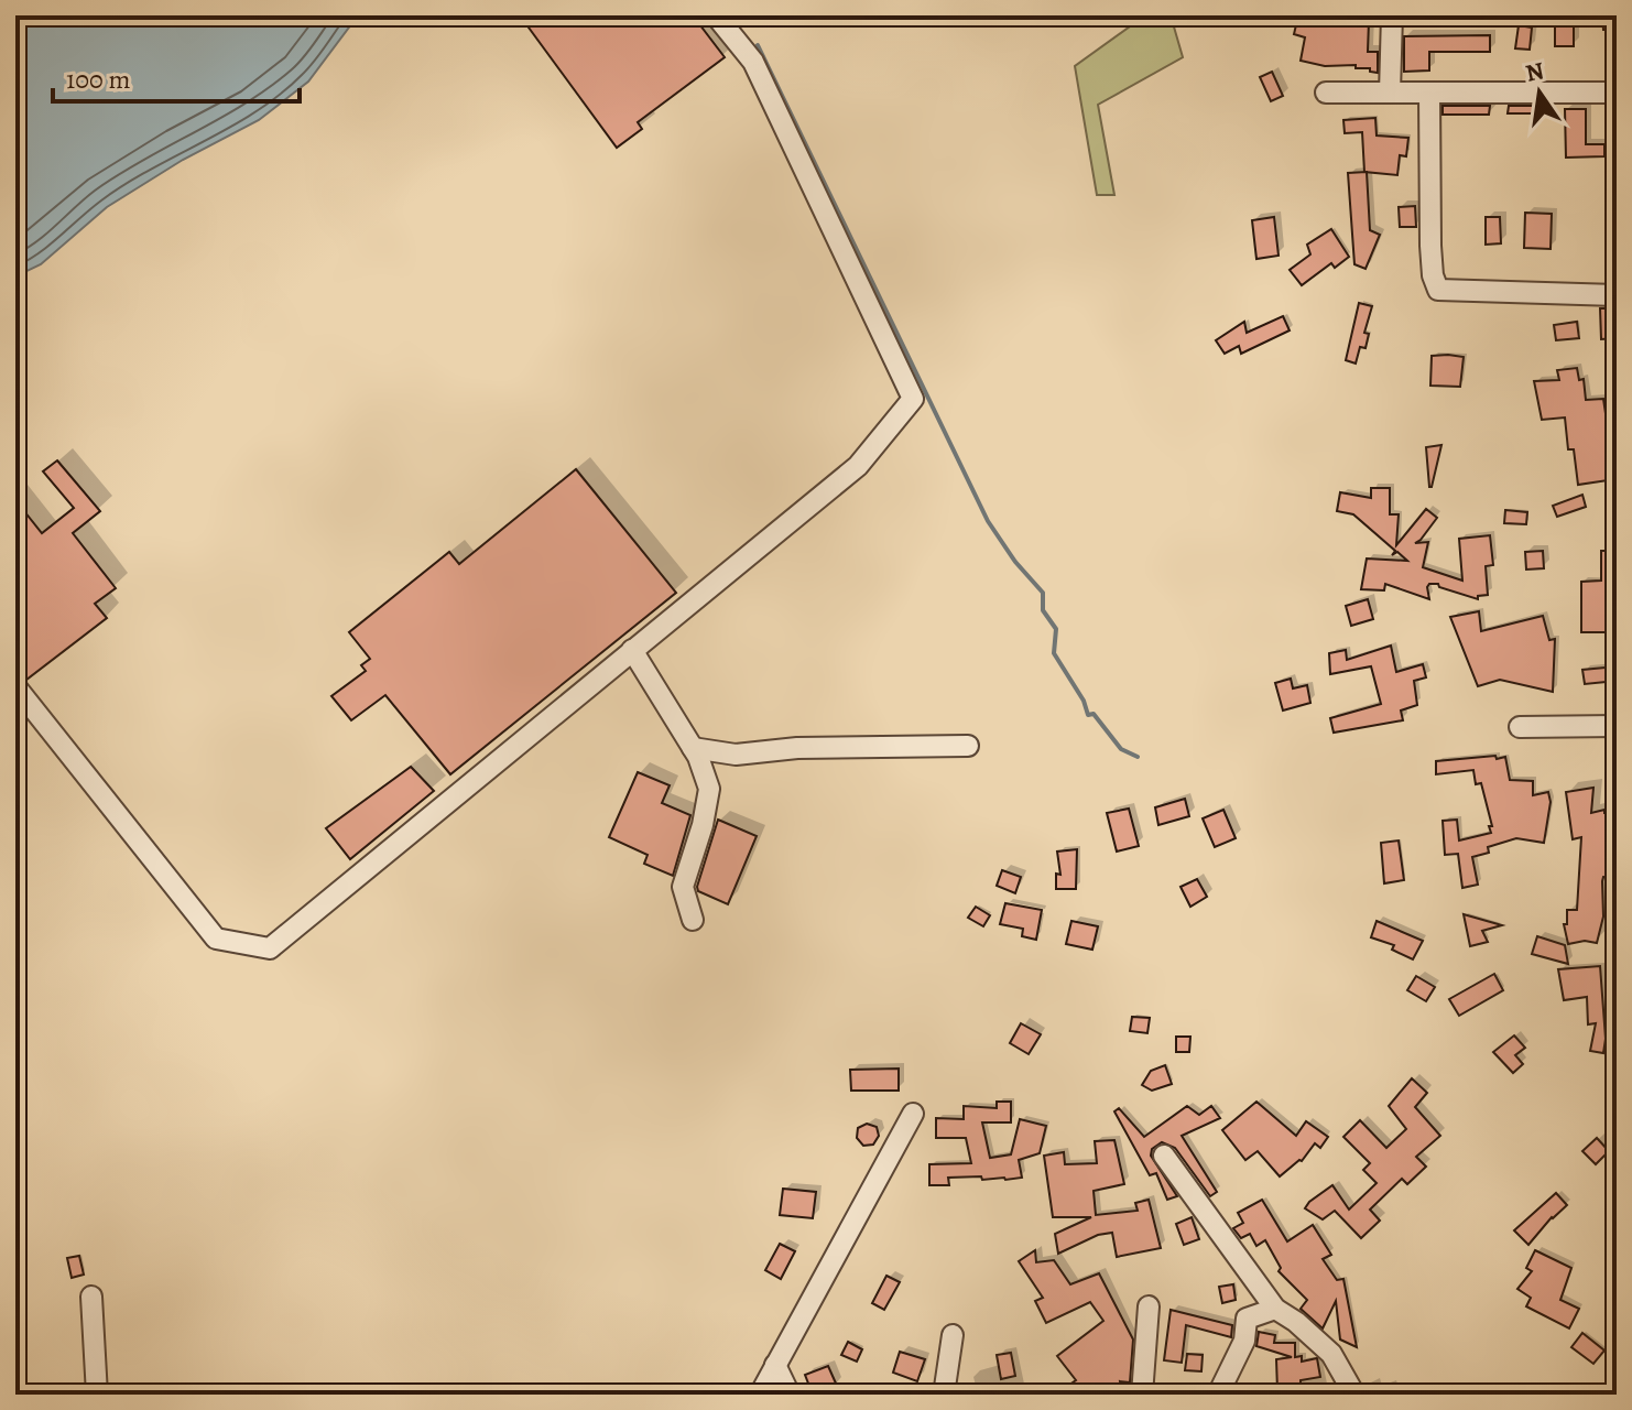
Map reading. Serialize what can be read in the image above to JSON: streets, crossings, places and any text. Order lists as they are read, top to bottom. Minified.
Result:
{"scale_bar":"100 m","north":"top"}
